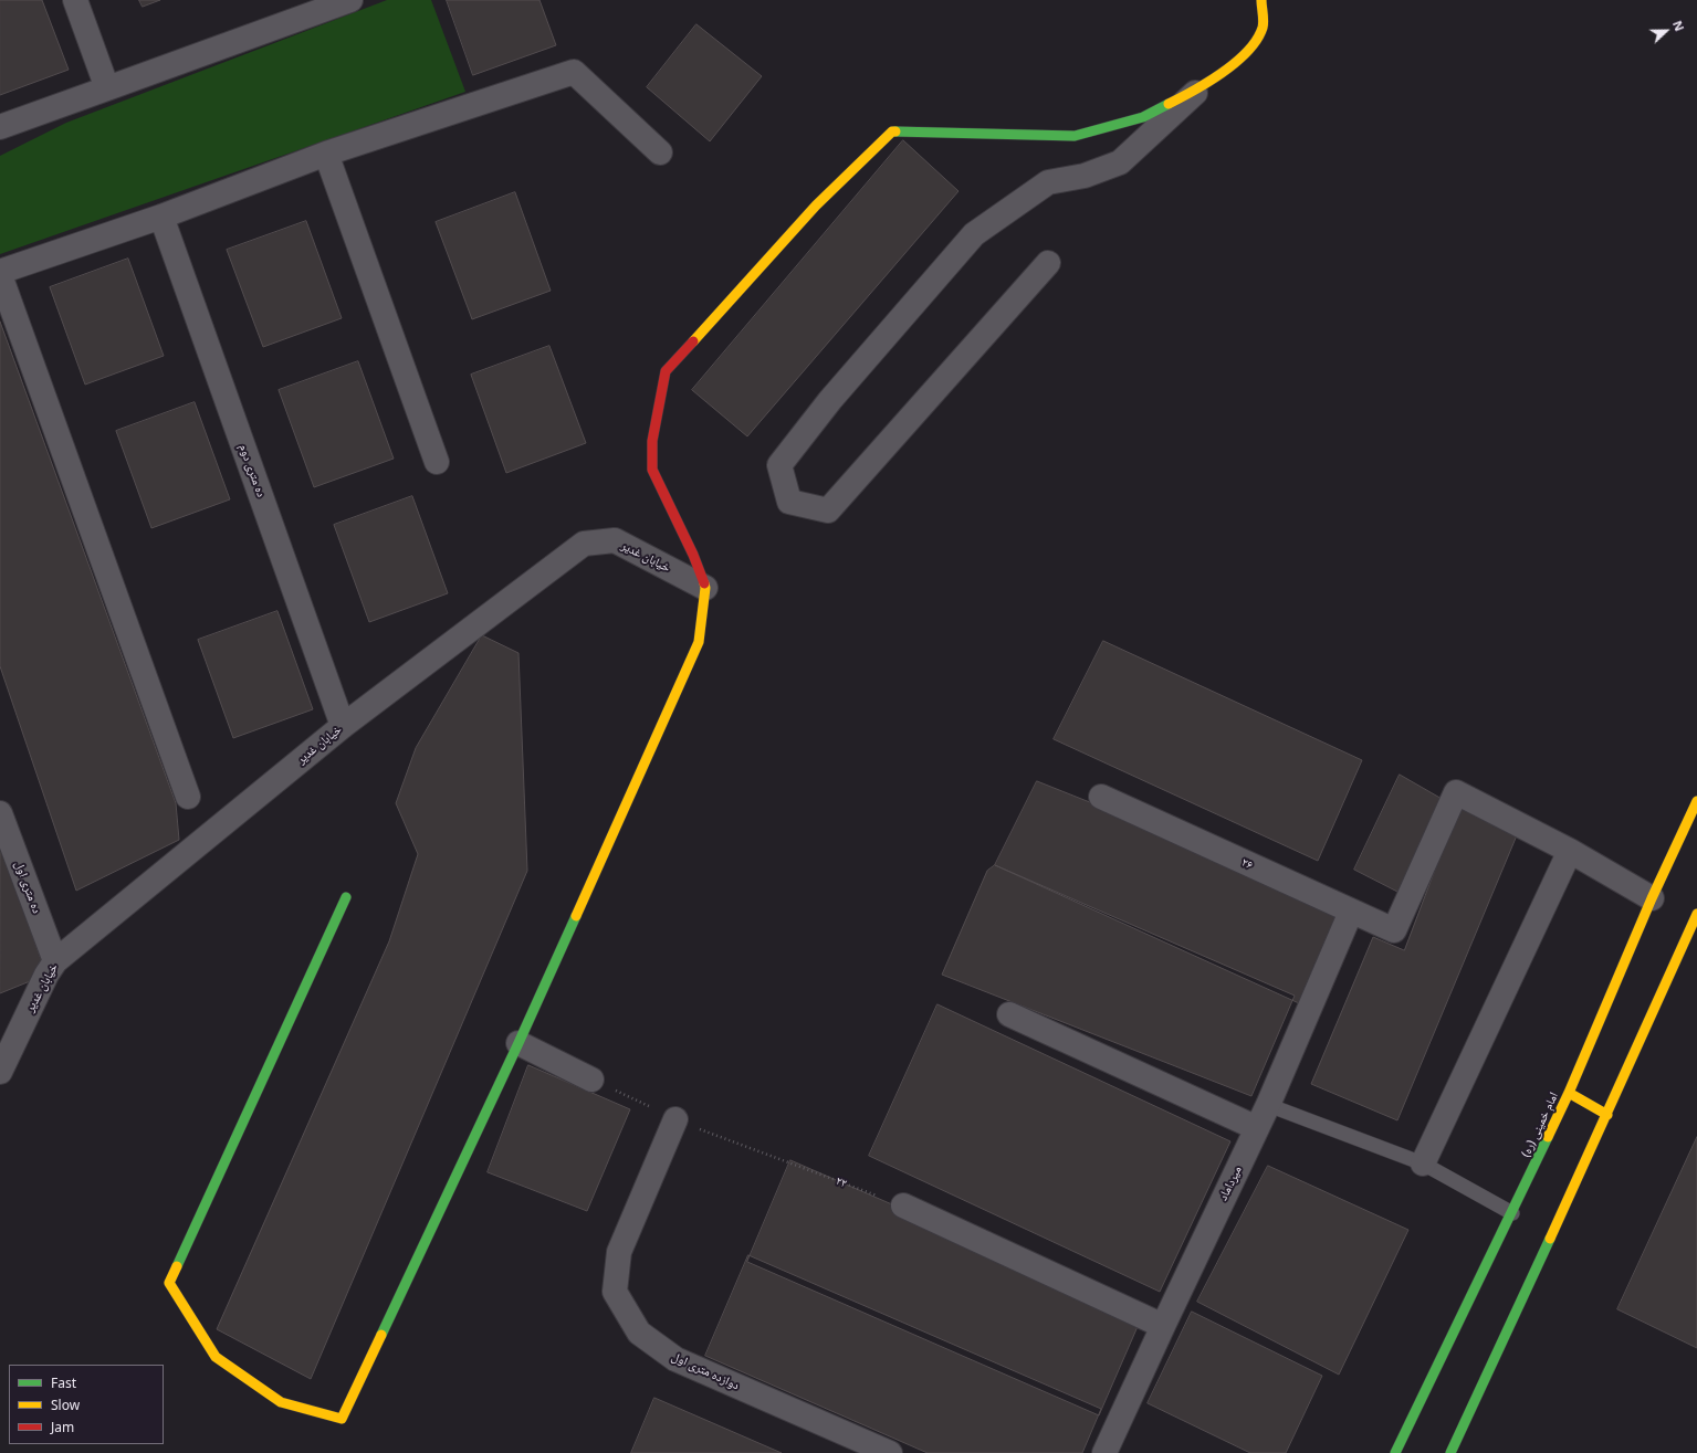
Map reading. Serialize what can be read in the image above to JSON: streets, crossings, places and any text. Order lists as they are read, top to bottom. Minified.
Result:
{"streets":{"street":["ده متری دوم","خیابان غدیر","۲۶","ده متری اول","امام خمینی (ره)","میرداماد","دوازده متری اول"],"path":["۲۲"]},"crossings":[["ده متری دوم","خیابان غدیر"],["خیابان غدیر","ده متری اول"],["۲۶","میرداماد"],["۲۲","دوازده متری اول"]],"legend":["Fast","Slow","Jam"],"north":"right"}
